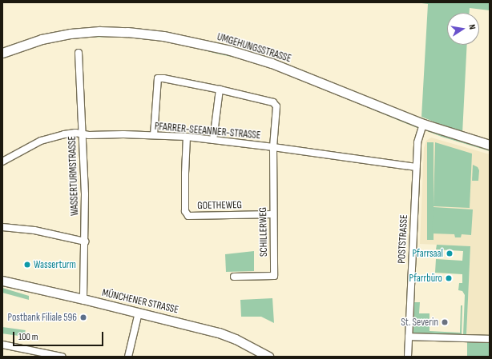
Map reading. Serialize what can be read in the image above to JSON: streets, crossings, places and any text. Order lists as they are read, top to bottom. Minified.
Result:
{"streets":{"street":["UMGEHUNGSSTRASSE","PFARRER-SEEANNER-STRASSE","WASSERTURMSTRASSE","GOETHEWEG","SCHILLERWEG","POSTSTRASSE","MÜNCHENER STRASSE"]},"crossings":[["UMGEHUNGSSTRASSE","POSTSTRASSE"],["PFARRER-SEEANNER-STRASSE","WASSERTURMSTRASSE"],["PFARRER-SEEANNER-STRASSE","GOETHEWEG"],["PFARRER-SEEANNER-STRASSE","SCHILLERWEG"],["PFARRER-SEEANNER-STRASSE","POSTSTRASSE"],["WASSERTURMSTRASSE","MÜNCHENER STRASSE"],["GOETHEWEG","SCHILLERWEG"]],"places":["Pfarrsaal","Wasserturm","Pfarrbüro","Postbank Filiale 596","St. Severin"],"scale_bar":"100 m","north":"right"}
